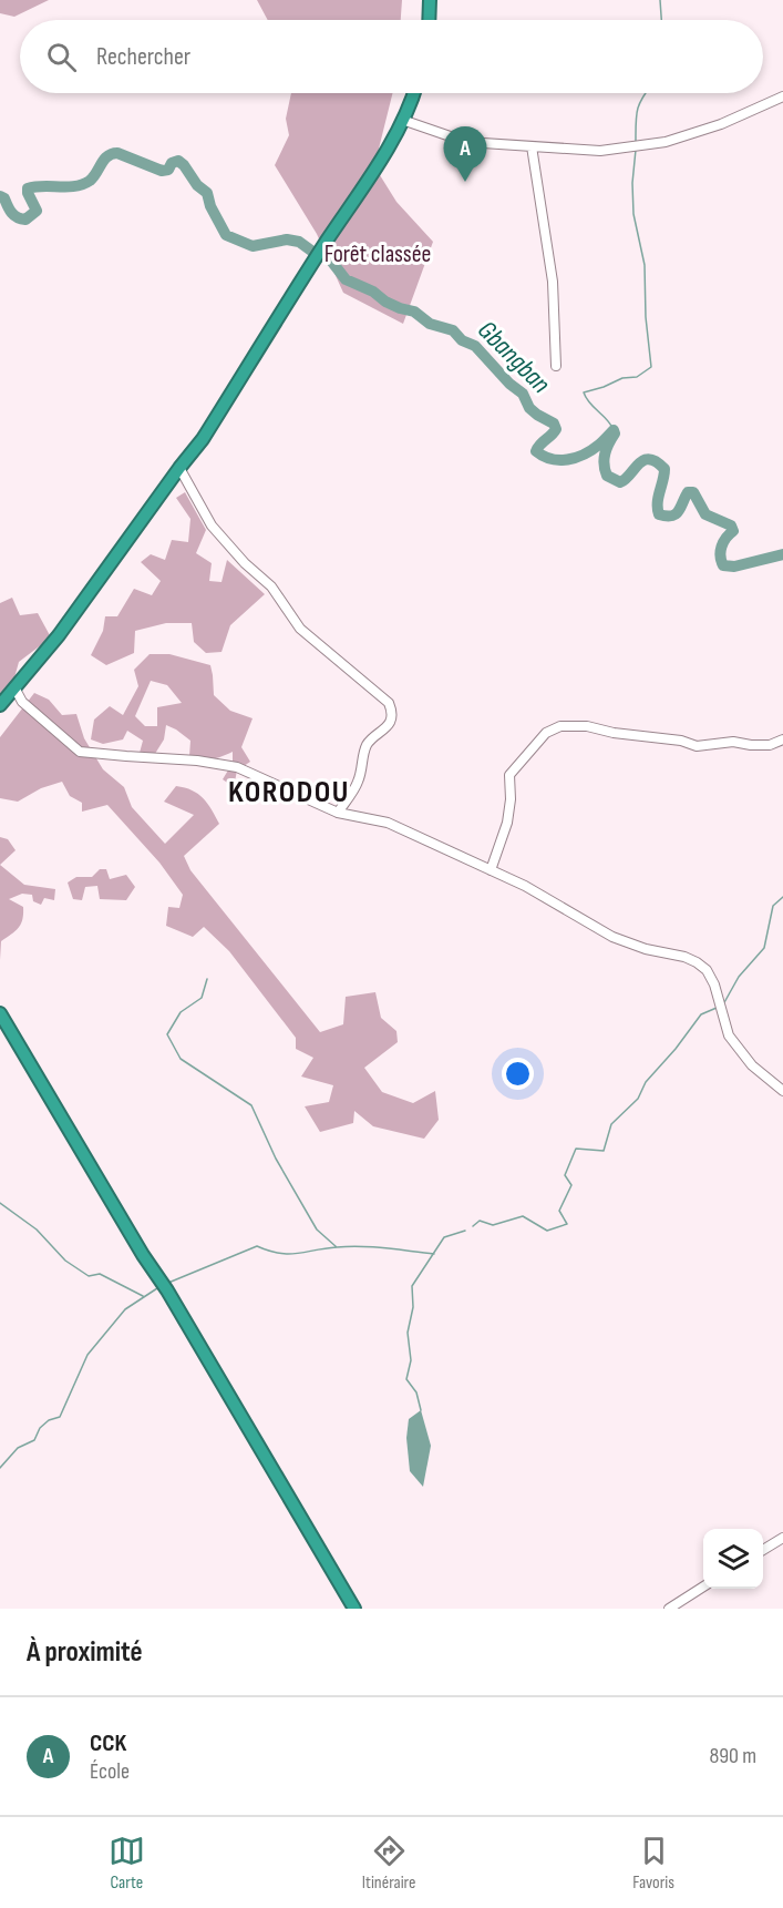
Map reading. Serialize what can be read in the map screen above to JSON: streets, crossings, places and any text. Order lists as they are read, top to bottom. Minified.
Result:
{"districts":["KORODOU"],"water":["Gbangban"],"parks":["Forêt classée"],"page":{"search":"Rechercher","pins":"A","heading":"À proximité","list":[{"mark":"A","name":"CCK","note":"École","value":"890 m"}],"nav":["Carte","Itinéraire","Favoris"]}}
